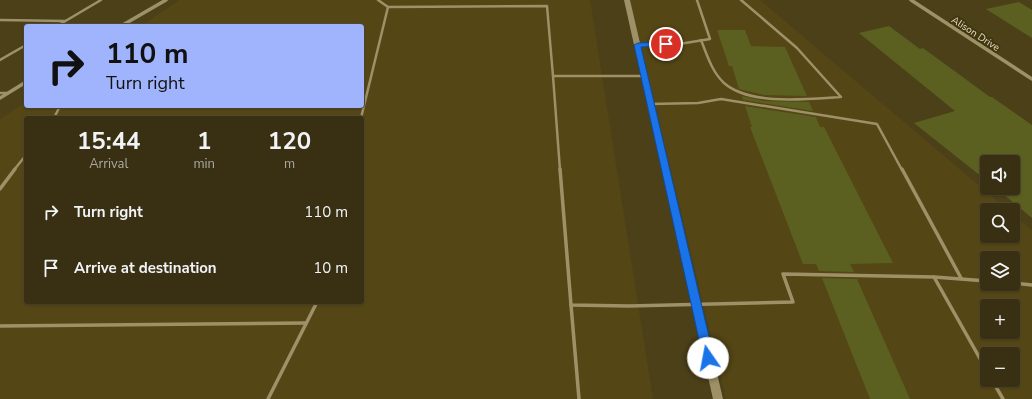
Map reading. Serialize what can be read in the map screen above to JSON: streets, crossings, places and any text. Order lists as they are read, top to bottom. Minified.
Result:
{"streets":{"street":["Alison Drive"]},"page":{"turn":["110 m","Turn right"],"eta":["15:44","Arrival","1","min","120","m"],"map_buttons":["+","−"],"list":[{"name":"Turn right","value":"110 m"},{"name":"Arrive at destination","value":"10 m"}]}}
